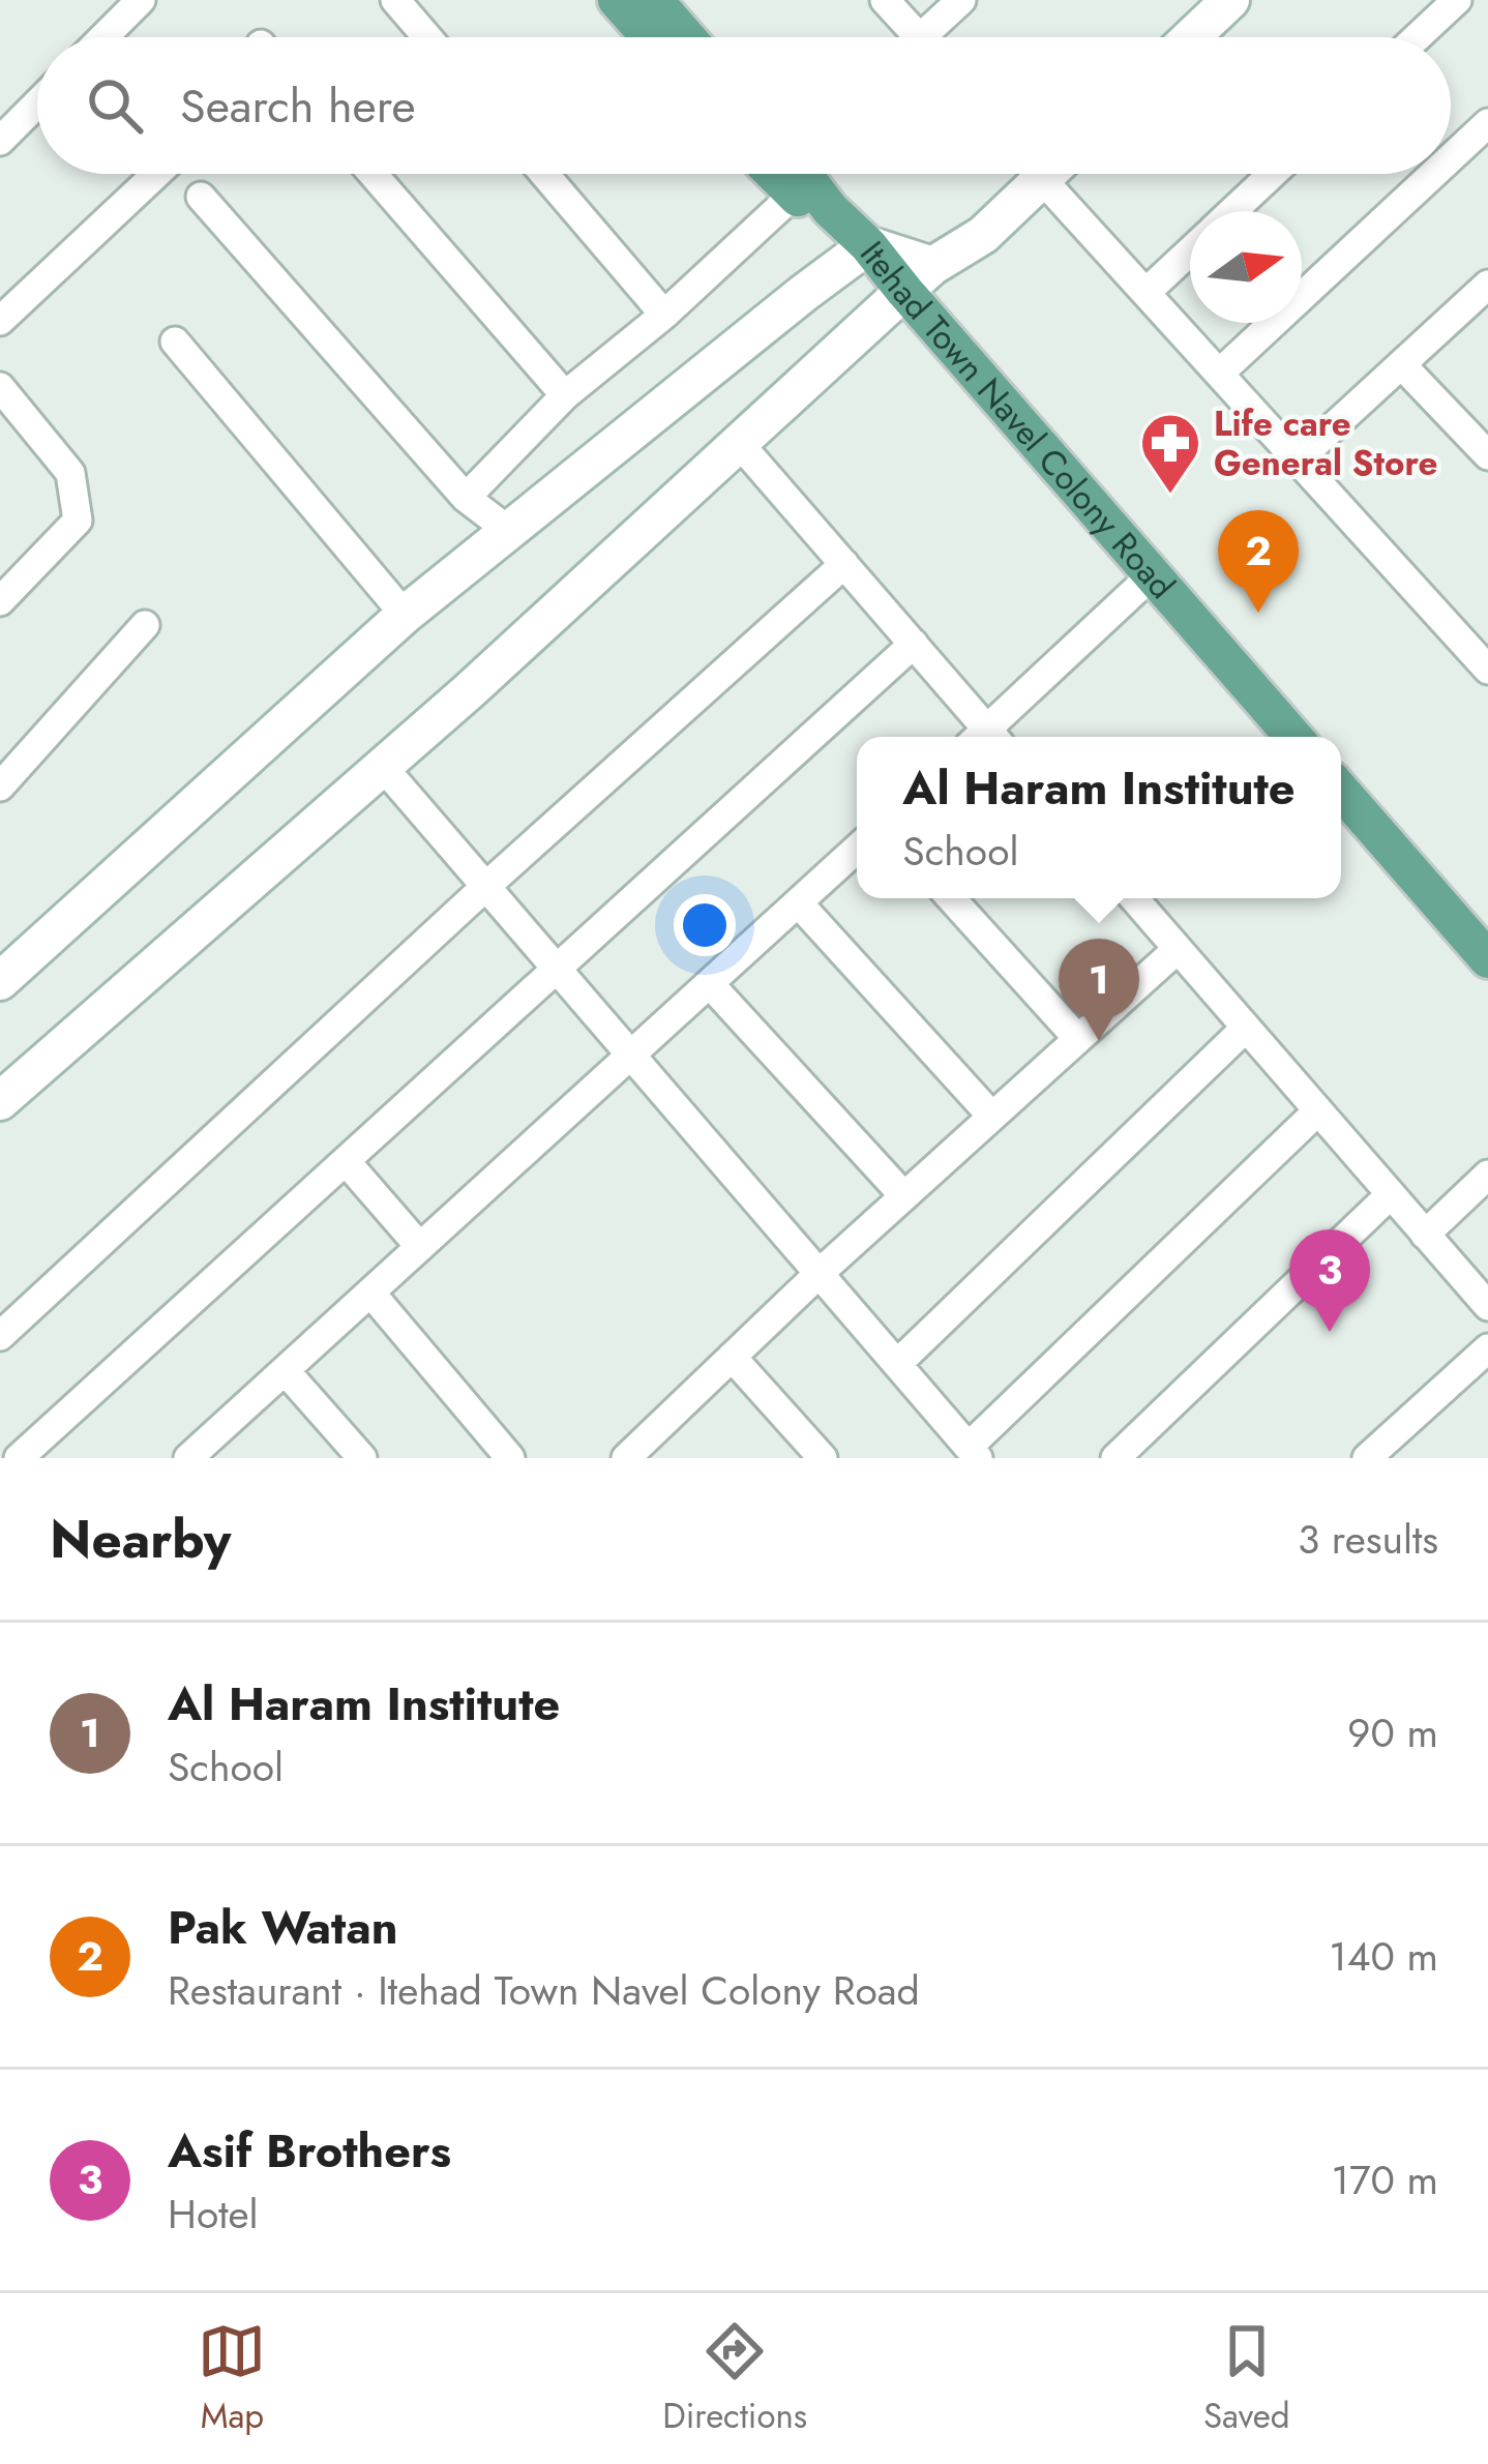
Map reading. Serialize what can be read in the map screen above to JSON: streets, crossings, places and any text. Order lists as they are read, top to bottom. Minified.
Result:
{"streets":{"main road":["Itehad Town Navel Colony Road"]},"places":{"pharmacy":["Life care General Store"]},"north":"right","page":{"search":"Search here","pins":["2","1","3"],"popup":["Al Haram Institute","School"],"heading":["Nearby","3 results"],"list":[{"mark":"1","name":"Al Haram Institute","note":"School","value":"90 m"},{"mark":"2","name":"Pak Watan","note":"Restaurant · Itehad Town Navel Colony Road","value":"140 m"},{"mark":"3","name":"Asif Brothers","note":"Hotel","value":"170 m"}],"nav":["Map","Directions","Saved"]}}
